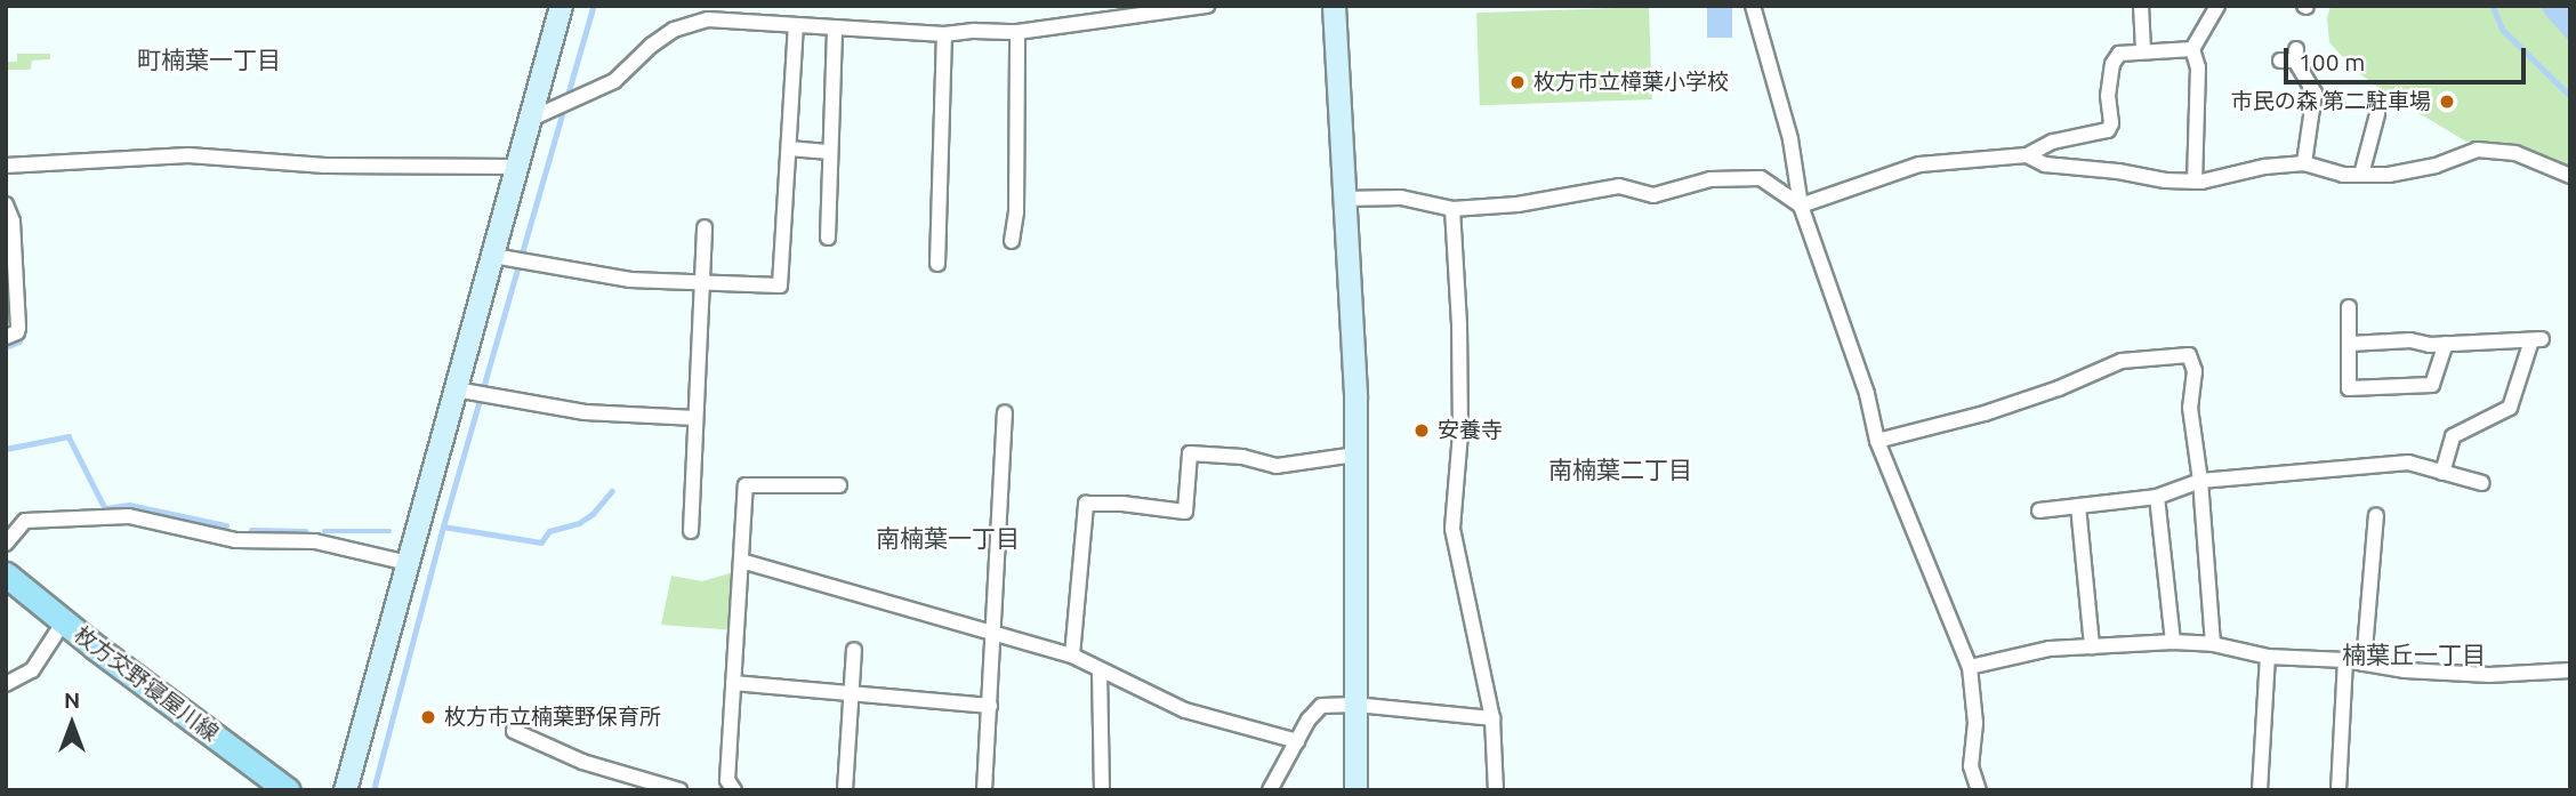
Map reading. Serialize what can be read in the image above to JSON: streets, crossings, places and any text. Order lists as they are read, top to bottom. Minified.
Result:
{"streets":{"main road":["枚方交野寝屋川線"]},"districts":["町楠葉一丁目","南楠葉二丁目","南楠葉一丁目","楠葉丘一丁目"],"places":["枚方市立樟葉小学校","市民の森 第二駐車場","安養寺","枚方市立楠葉野保育所"],"scale_bar":"100 m","north":"top"}
